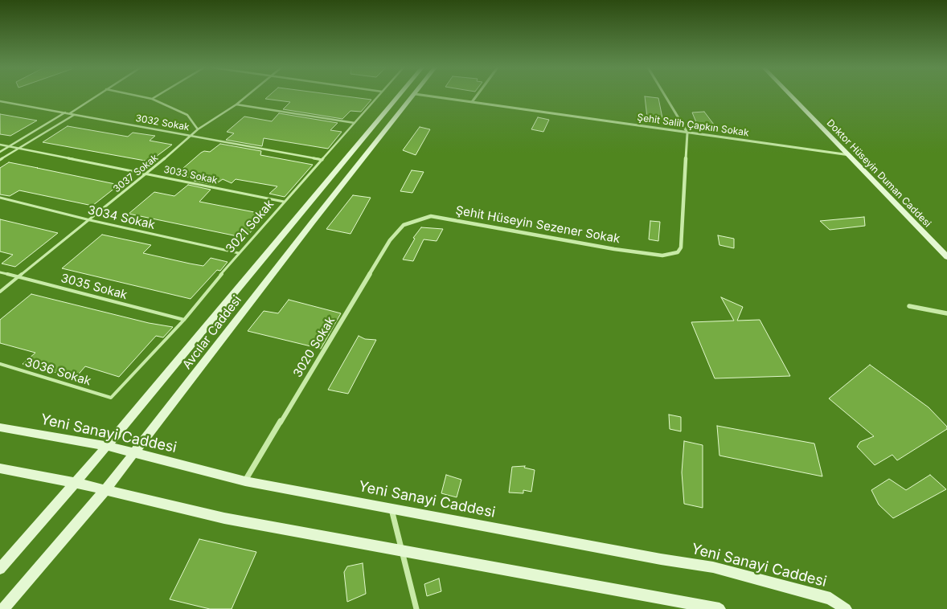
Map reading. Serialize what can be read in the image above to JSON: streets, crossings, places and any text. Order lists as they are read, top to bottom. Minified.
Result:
{"streets":{"main road":["Doktor Hüseyin Duman Caddesi","Avcılar Caddesi","Yeni Sanayi Caddesi"],"street":["Şehit Salih Çapkın Sokak","Şehit Hüseyin Sezener Sokak","3020 Sokak"],"lane":["3032 Sokak","3037 Sokak","3033 Sokak","3034 Sokak","3021 Sokak","3035 Sokak","3036 Sokak"]},"crossings":[["3032 Sokak","3037 Sokak"],["3032 Sokak","3021 Sokak"],["Şehit Salih Çapkın Sokak","Doktor Hüseyin Duman Caddesi"],["Şehit Salih Çapkın Sokak","Şehit Hüseyin Sezener Sokak"],["3037 Sokak","3033 Sokak"],["3037 Sokak","3034 Sokak"],["3037 Sokak","3035 Sokak"],["3033 Sokak","3021 Sokak"],["3034 Sokak","3021 Sokak"],["Şehit Hüseyin Sezener Sokak","3020 Sokak"],["3021 Sokak","3035 Sokak"],["3021 Sokak","3036 Sokak"],["Avcılar Caddesi","Yeni Sanayi Caddesi"],["3020 Sokak","Yeni Sanayi Caddesi"]]}
